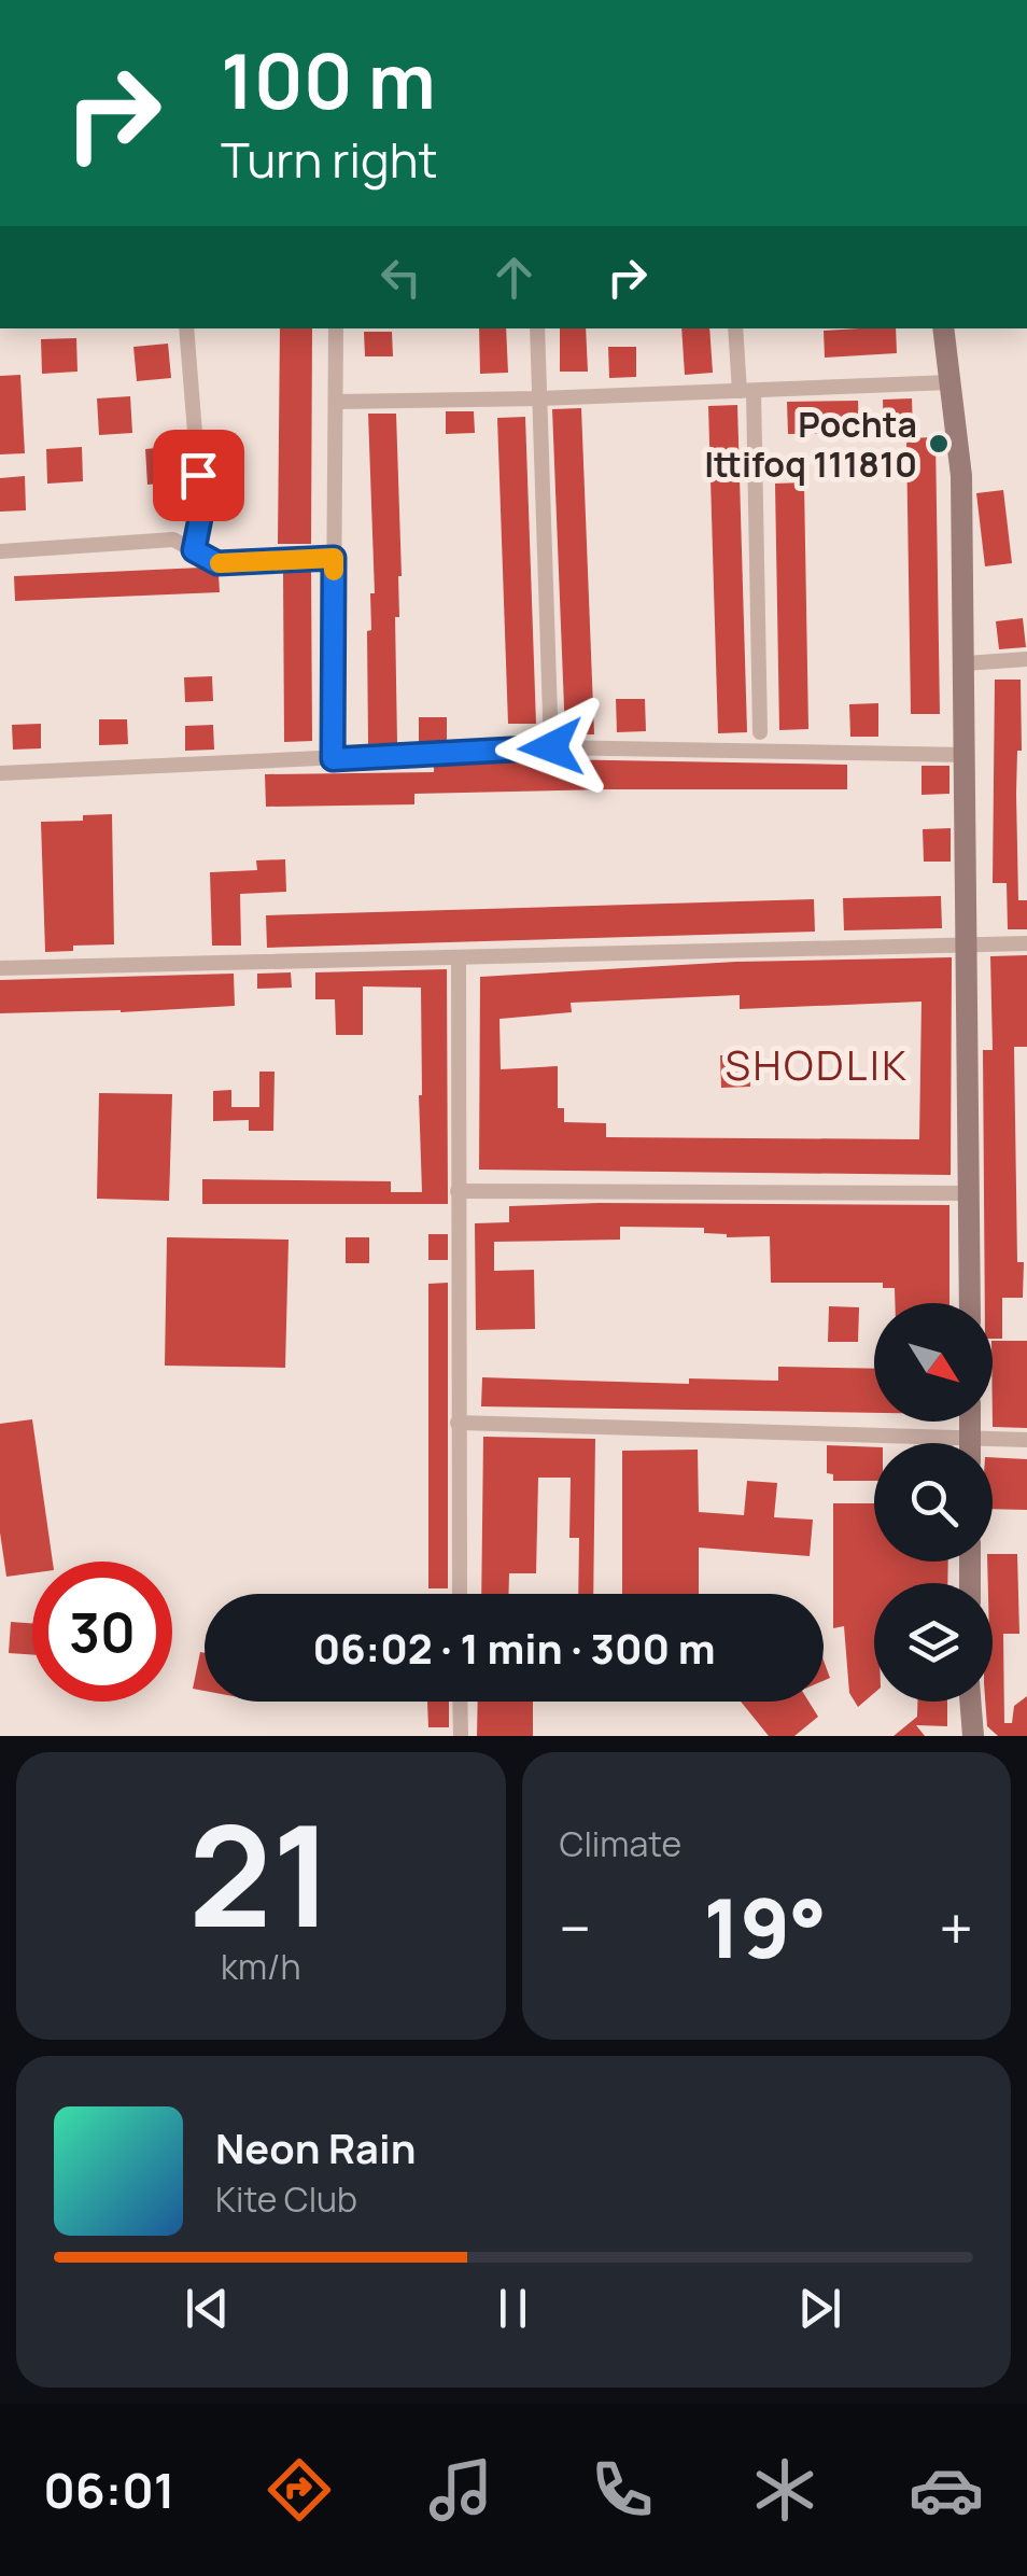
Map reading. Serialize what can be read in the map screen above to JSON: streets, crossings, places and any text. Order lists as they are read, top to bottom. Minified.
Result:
{"districts":["SHODLIK"],"places":["Pochta Ittifoq 111810"],"north":"bottom right","page":{"turn":["100 m","Turn right"],"limit":"30","trip":"06:02 · 1 min · 300 m","tile":[["21","km/h"],"Climate"],"heat":["−","19°","+"],"song":["Neon Rain","Kite Club"],"tabs":"06:01"}}
